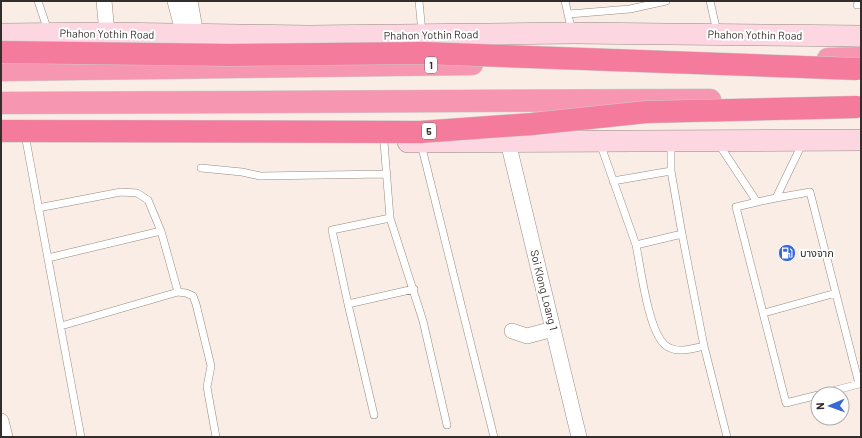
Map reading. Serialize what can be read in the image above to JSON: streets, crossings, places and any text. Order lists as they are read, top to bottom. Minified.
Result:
{"streets":{"highway":["1","5"],"main road":["Phahon Yothin Road"],"street":["Soi Klong Loang 1"]},"places":{"fuel station":["บางจาก"]},"north":"left"}
